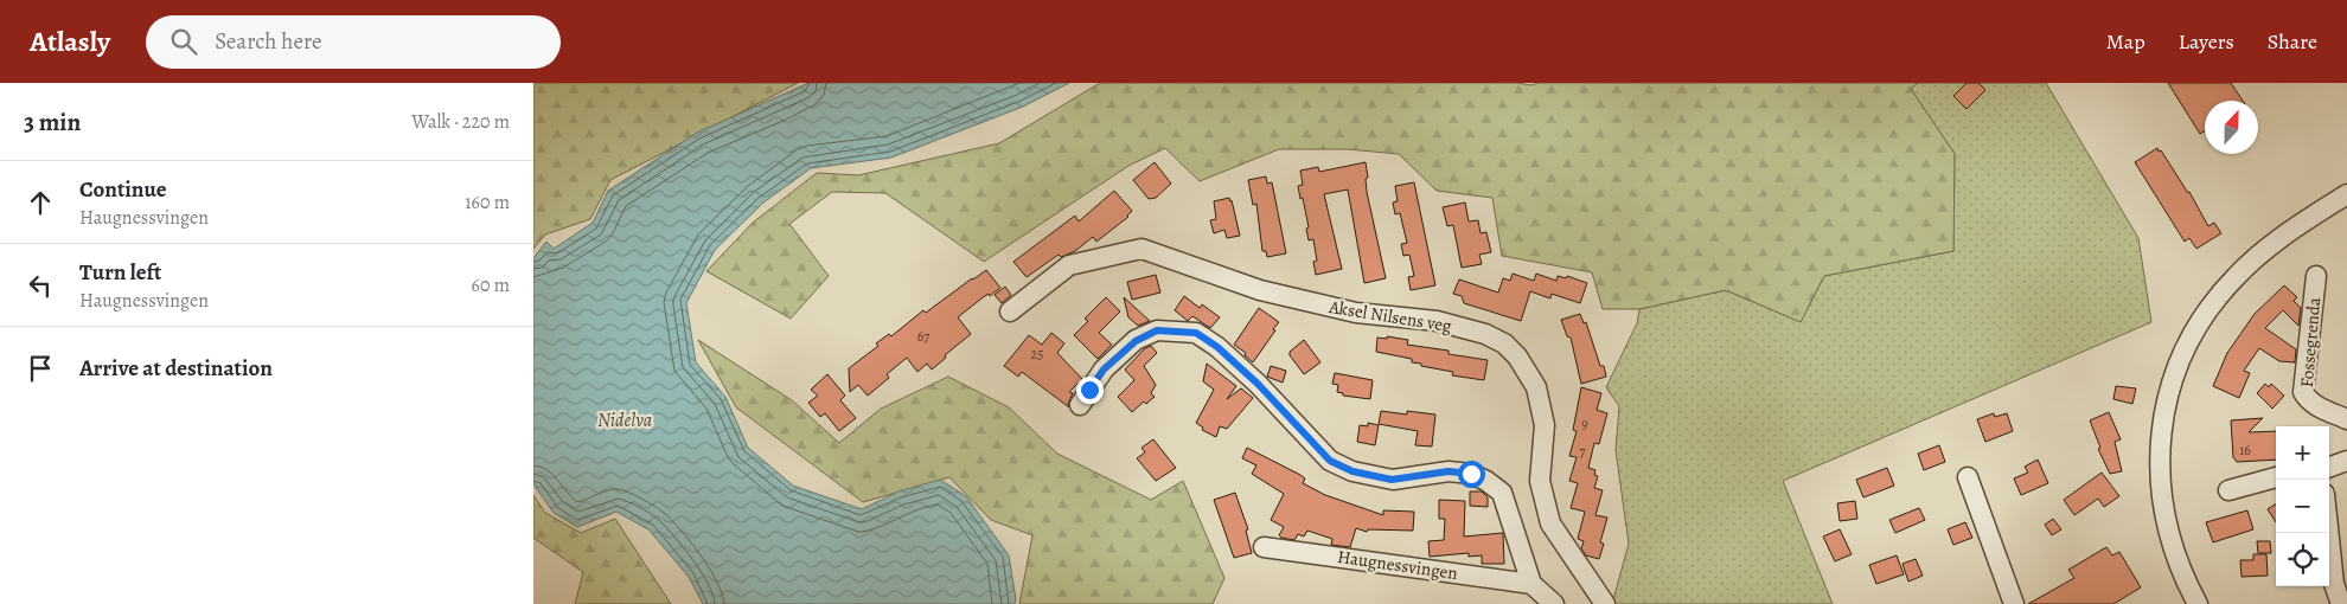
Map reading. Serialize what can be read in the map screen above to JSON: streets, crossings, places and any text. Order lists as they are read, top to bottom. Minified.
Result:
{"streets":{"street":["Aksel Nilsens veg","Fossegrenda","Haugnessvingen"]},"water":["Nidelva"],"house_numbers":["67","25","9","16","7"],"north":"top","page":{"header":"Atlasly","search":"Search here","nav":["Map","Layers","Share"],"heading":["3 min","Walk · 220 m"],"list":[["Continue","Haugnessvingen","160 m"],["Turn left","Haugnessvingen","60 m"],"Arrive at destination"],"map_buttons":["+","−"]}}
